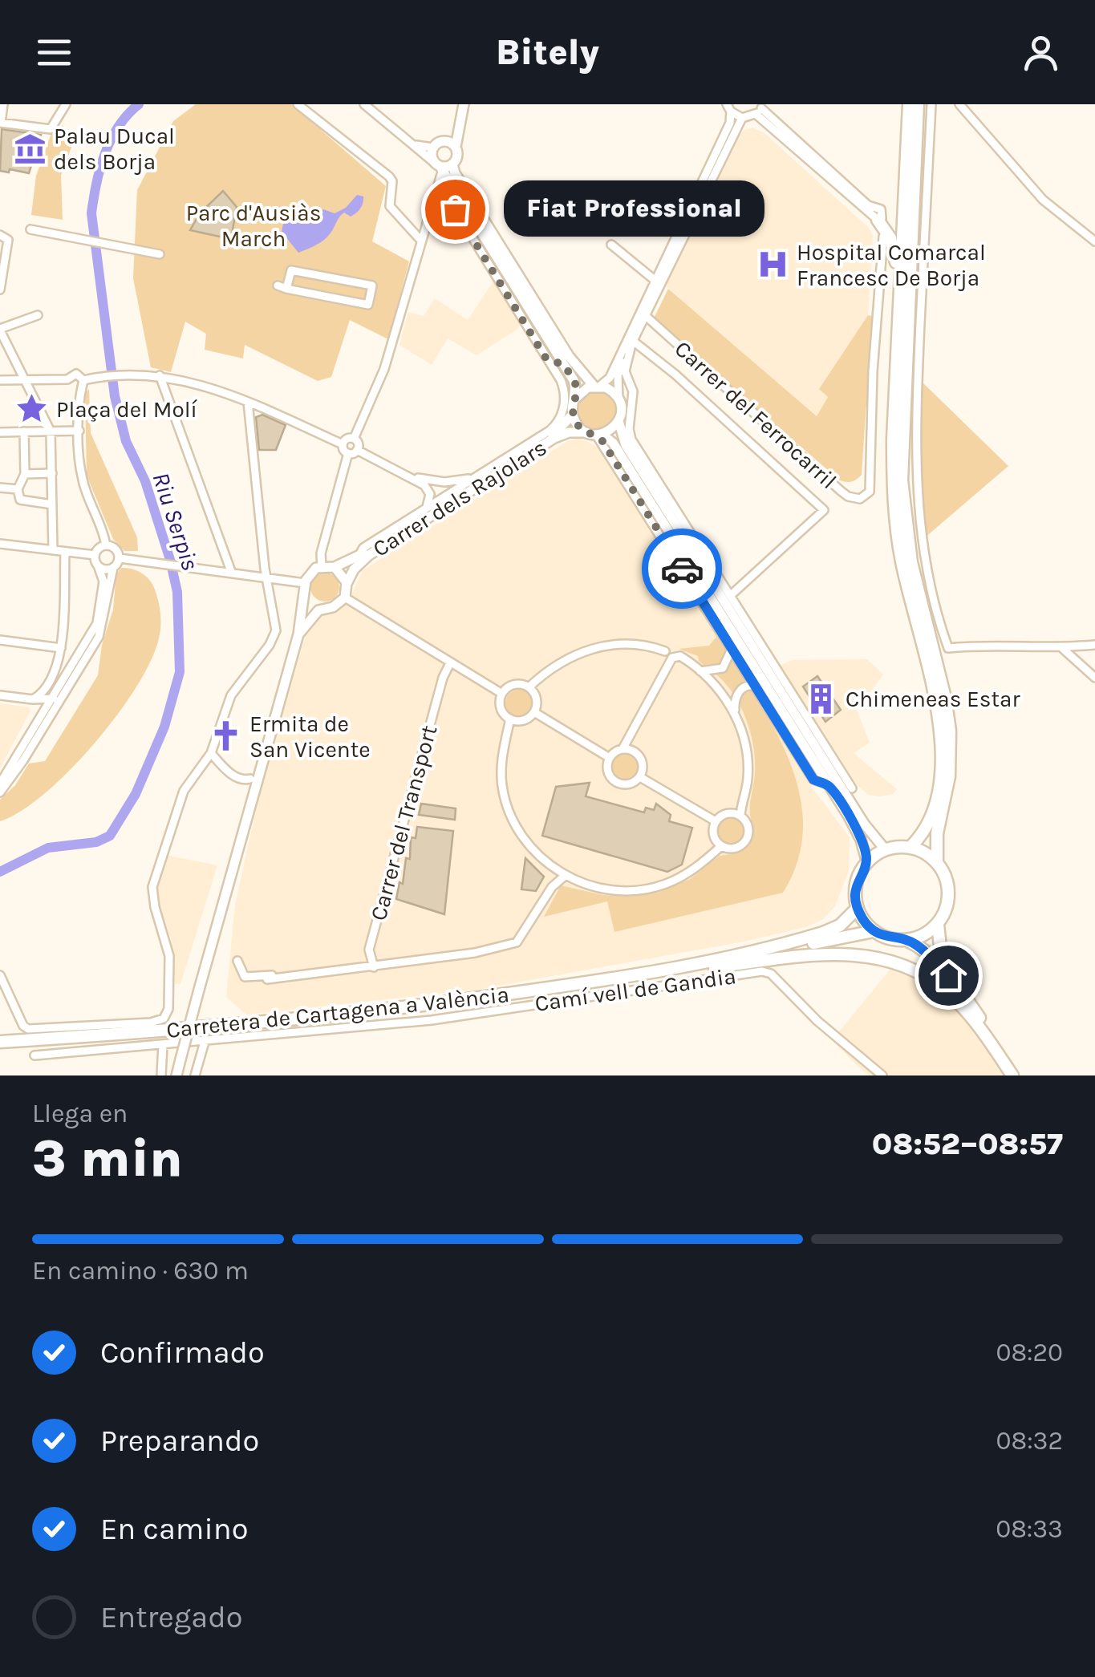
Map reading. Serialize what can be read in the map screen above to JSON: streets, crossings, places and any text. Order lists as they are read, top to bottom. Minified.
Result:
{"streets":{"highway":["Carretera de Cartagena a València"],"main road":["Carrer dels Rajolars"],"street":["Carrer del Ferrocarril","Carrer del Transport","Camí vell de Gandia"]},"water":["Riu Serpis"],"parks":["Parc d'Ausiàs March"],"places":{"museum":["Palau Ducal dels Borja"],"other":["Fiat Professional"],"hospital":["Hospital Comarcal Francesc De Borja"],"place":["Plaça del Molí"],"building":["Chimeneas Estar"],"church":["Ermita de San Vicente"]},"page":{"header":"Bitely","bubble":"Fiat Professional","heading":["3 min","Llega en","08:52–08:57"],"bar":"En camino · 630 m","list":[["Confirmado","08:20"],["Preparando","08:32"],["En camino","08:33"],"Entregado"]}}
